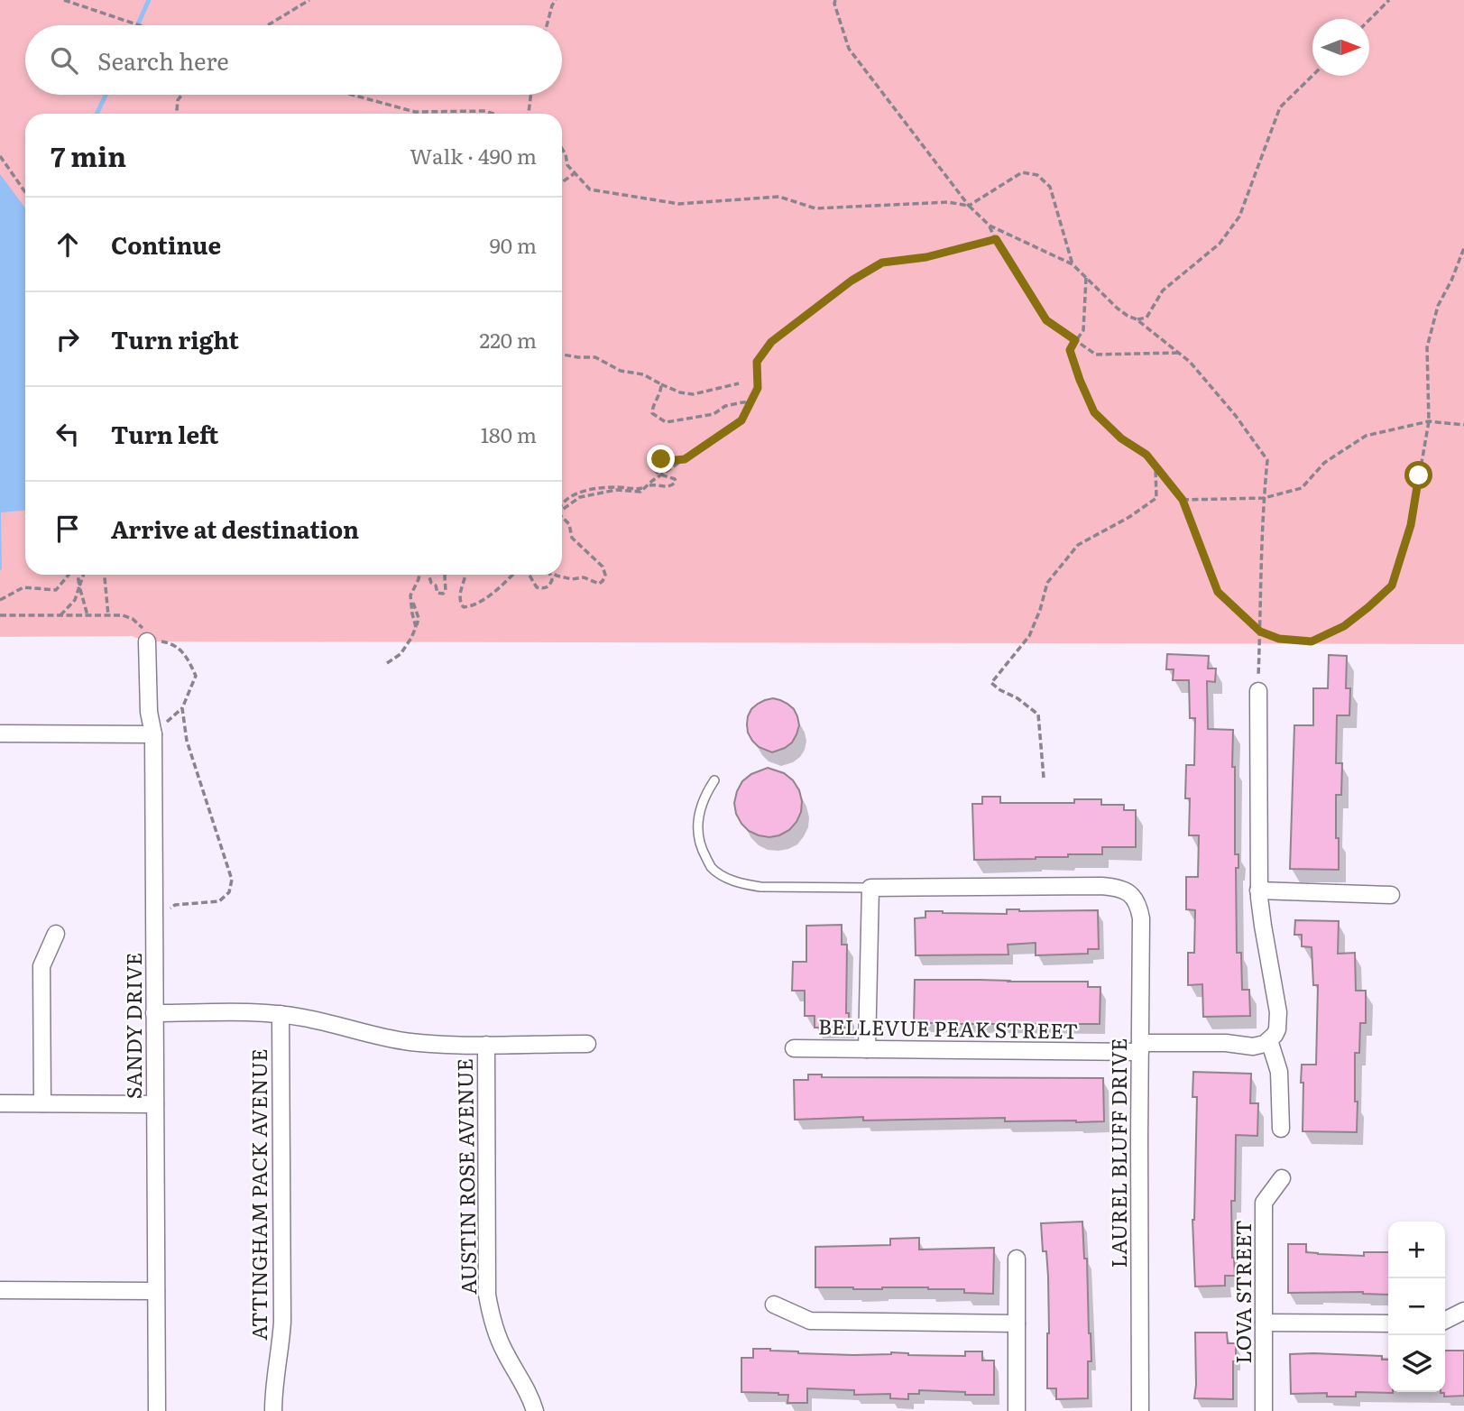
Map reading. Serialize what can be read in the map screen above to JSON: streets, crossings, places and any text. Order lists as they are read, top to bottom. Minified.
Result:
{"streets":{"street":["SANDY DRIVE","BELLEVUE PEAK STREET","LAUREL BLUFF DRIVE","AUSTIN ROSE AVENUE","ATTINGHAM PACK AVENUE","LOVA STREET"]},"crossings":[["BELLEVUE PEAK STREET","LAUREL BLUFF DRIVE"]],"north":"right","page":{"search":"Search here","heading":["7 min","Walk · 490 m"],"list":[["Continue","90 m"],["Turn right","220 m"],["Turn left","180 m"],"Arrive at destination"],"map_buttons":["+","−"]}}
